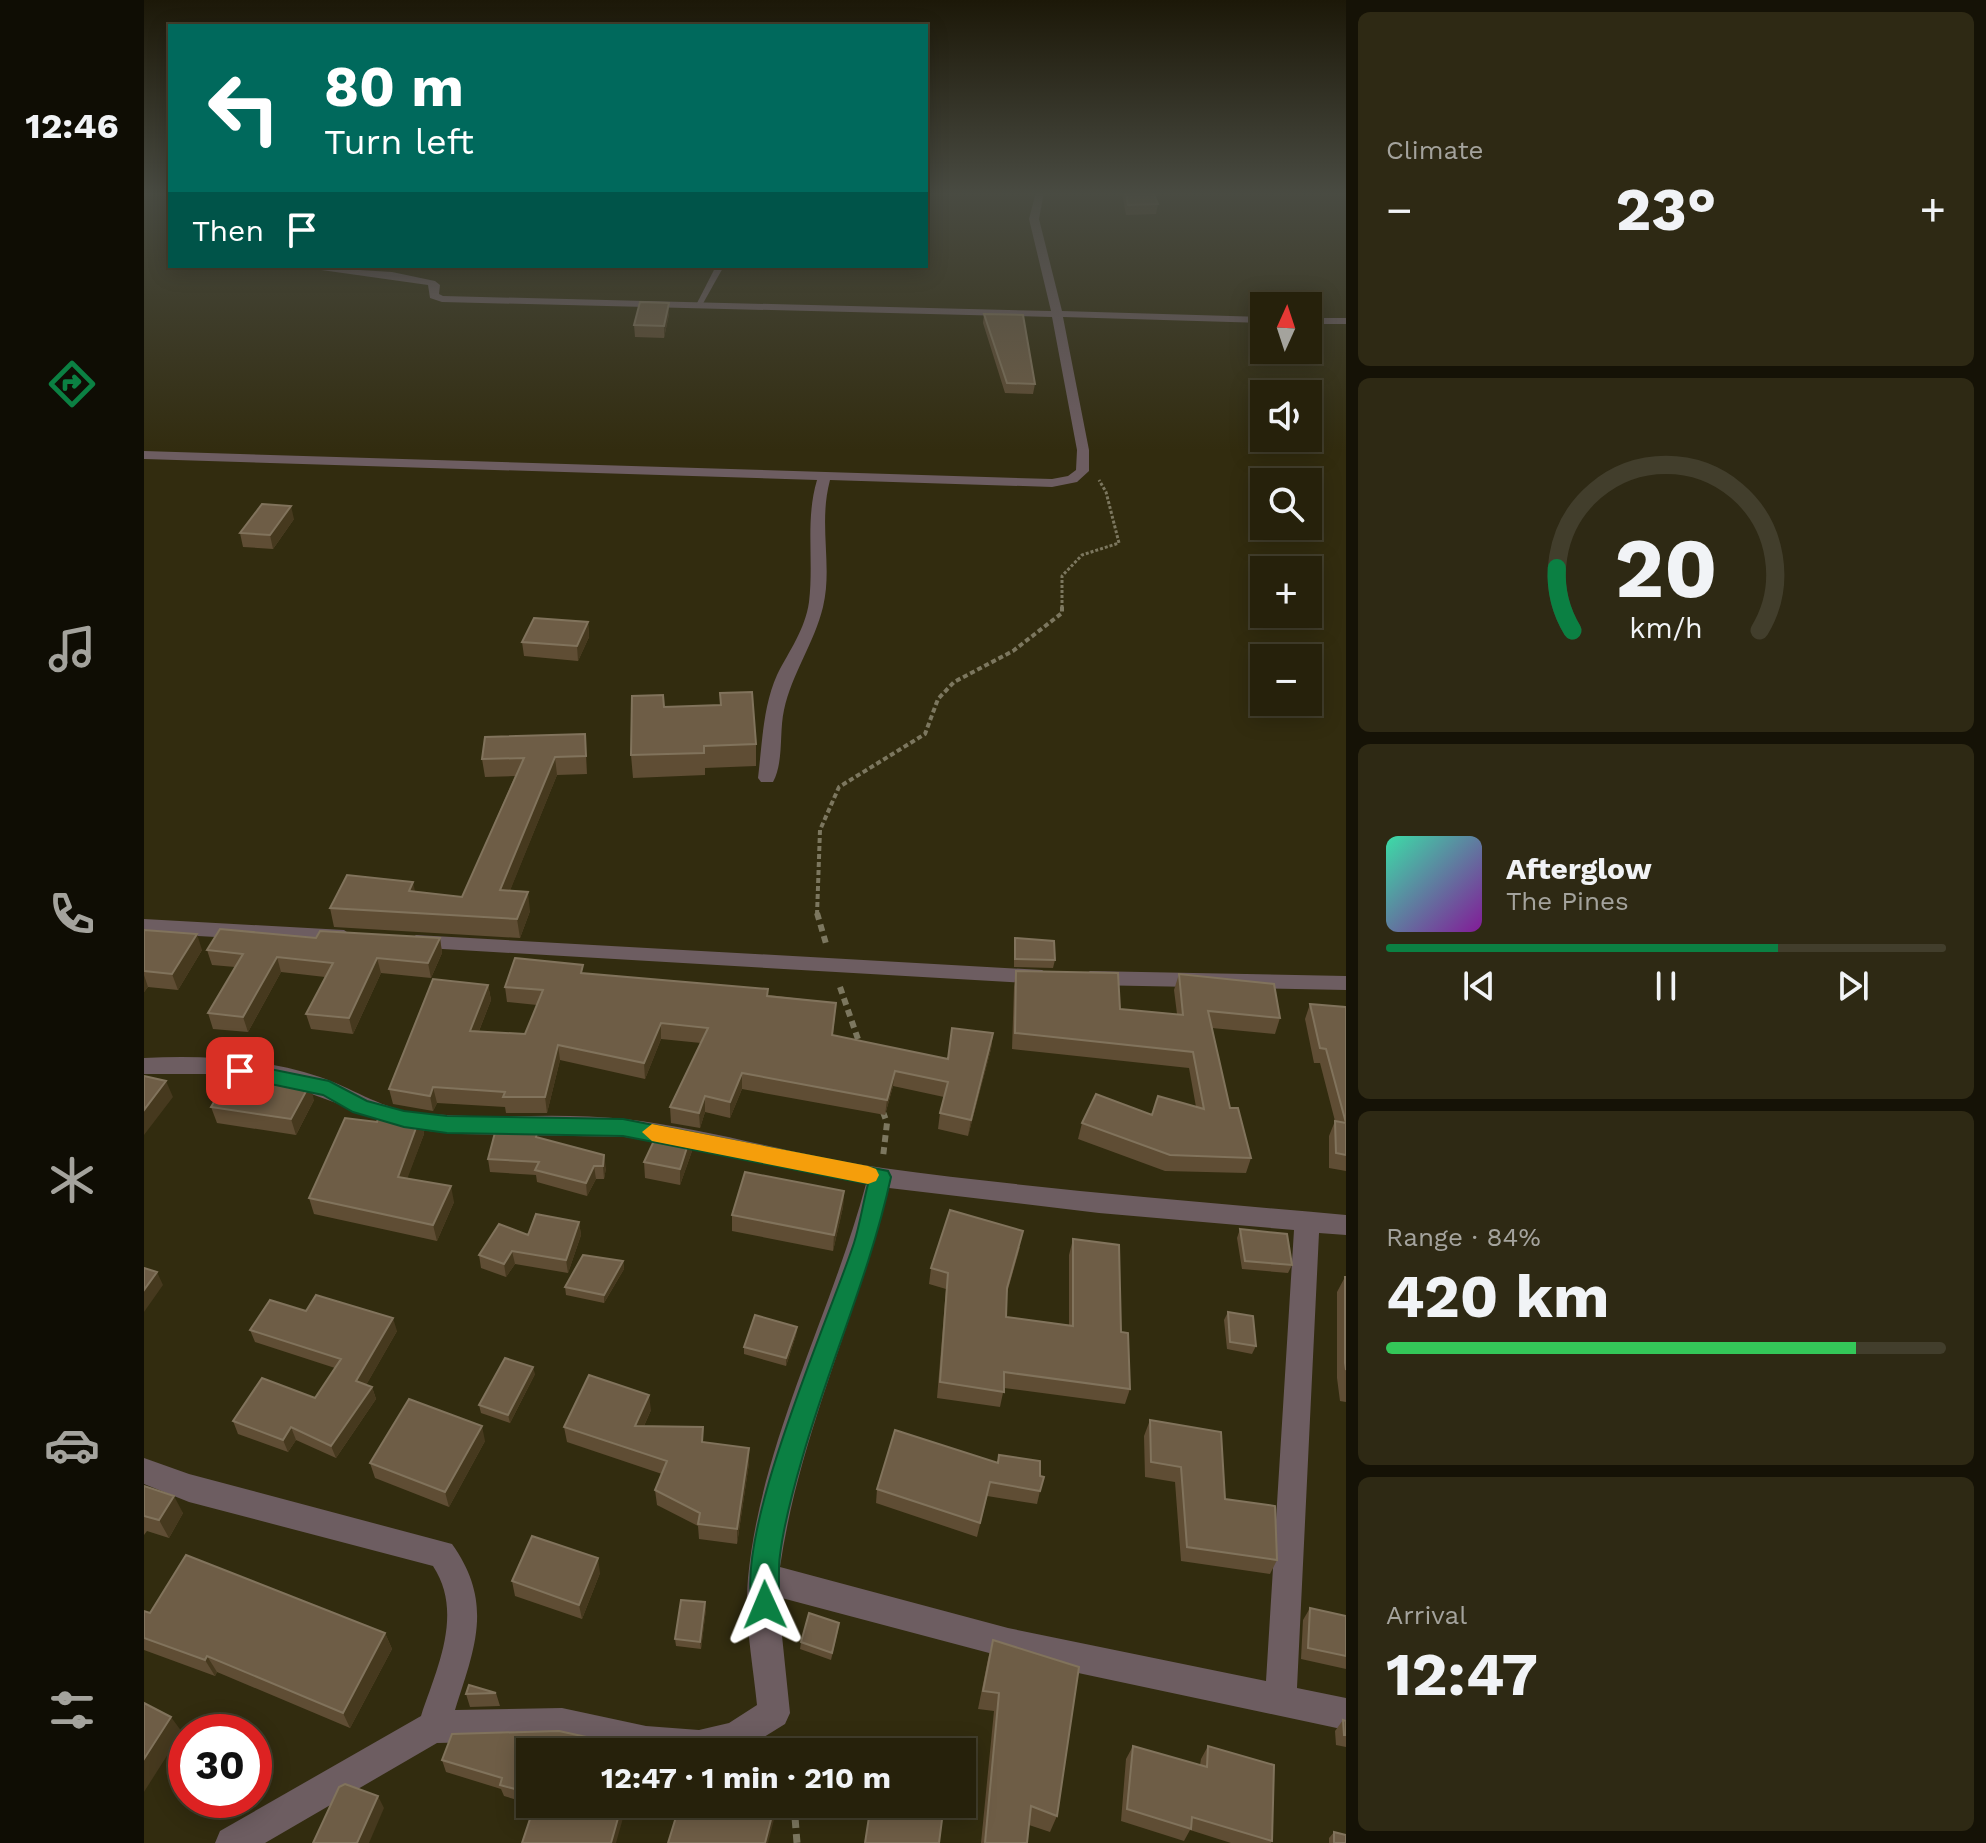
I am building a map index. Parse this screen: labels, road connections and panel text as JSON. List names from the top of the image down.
{
  "north": "top",
  "page": {
    "tabs": "12:46",
    "tile": [
      "Climate",
      ["Range · 84%", "420 km"],
      ["Arrival", "12:47"]
    ],
    "turn": ["80 m", "Turn left"],
    "heat": ["−", "23°", "+"],
    "then": "Then",
    "map_buttons": ["+", "−"],
    "song": ["Afterglow", "The Pines"],
    "limit": "30",
    "trip": "12:47 · 1 min · 210 m",
    "gauge": ["20", "km/h"]
  }
}
